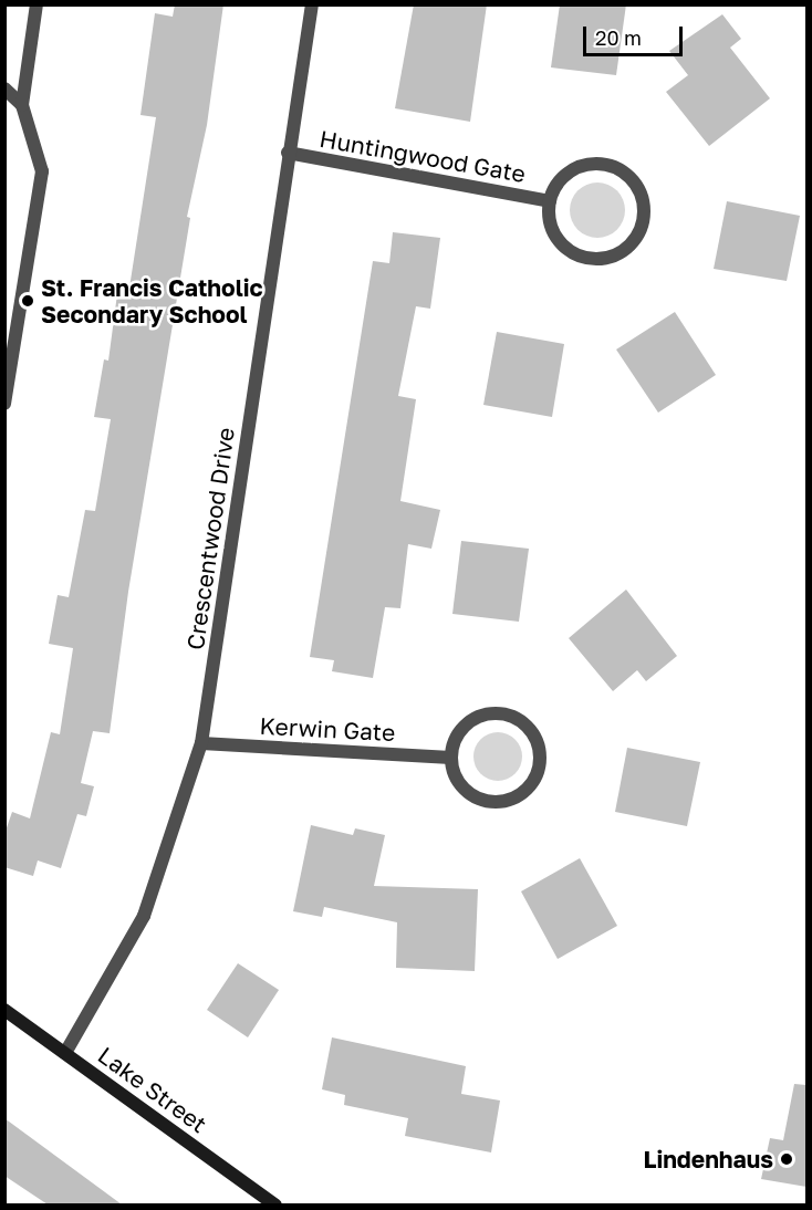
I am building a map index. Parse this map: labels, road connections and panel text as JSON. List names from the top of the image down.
{
  "streets": {
    "main road": ["Lake Street"],
    "street": ["Huntingwood Gate", "Crescentwood Drive", "Kerwin Gate"]
  },
  "crossings": [
    ["Huntingwood Gate", "Crescentwood Drive"],
    ["Crescentwood Drive", "Kerwin Gate"],
    ["Crescentwood Drive", "Lake Street"]
  ],
  "places": ["St. Francis Catholic Secondary School", "Lindenhaus"],
  "scale_bar": "20 m"
}
